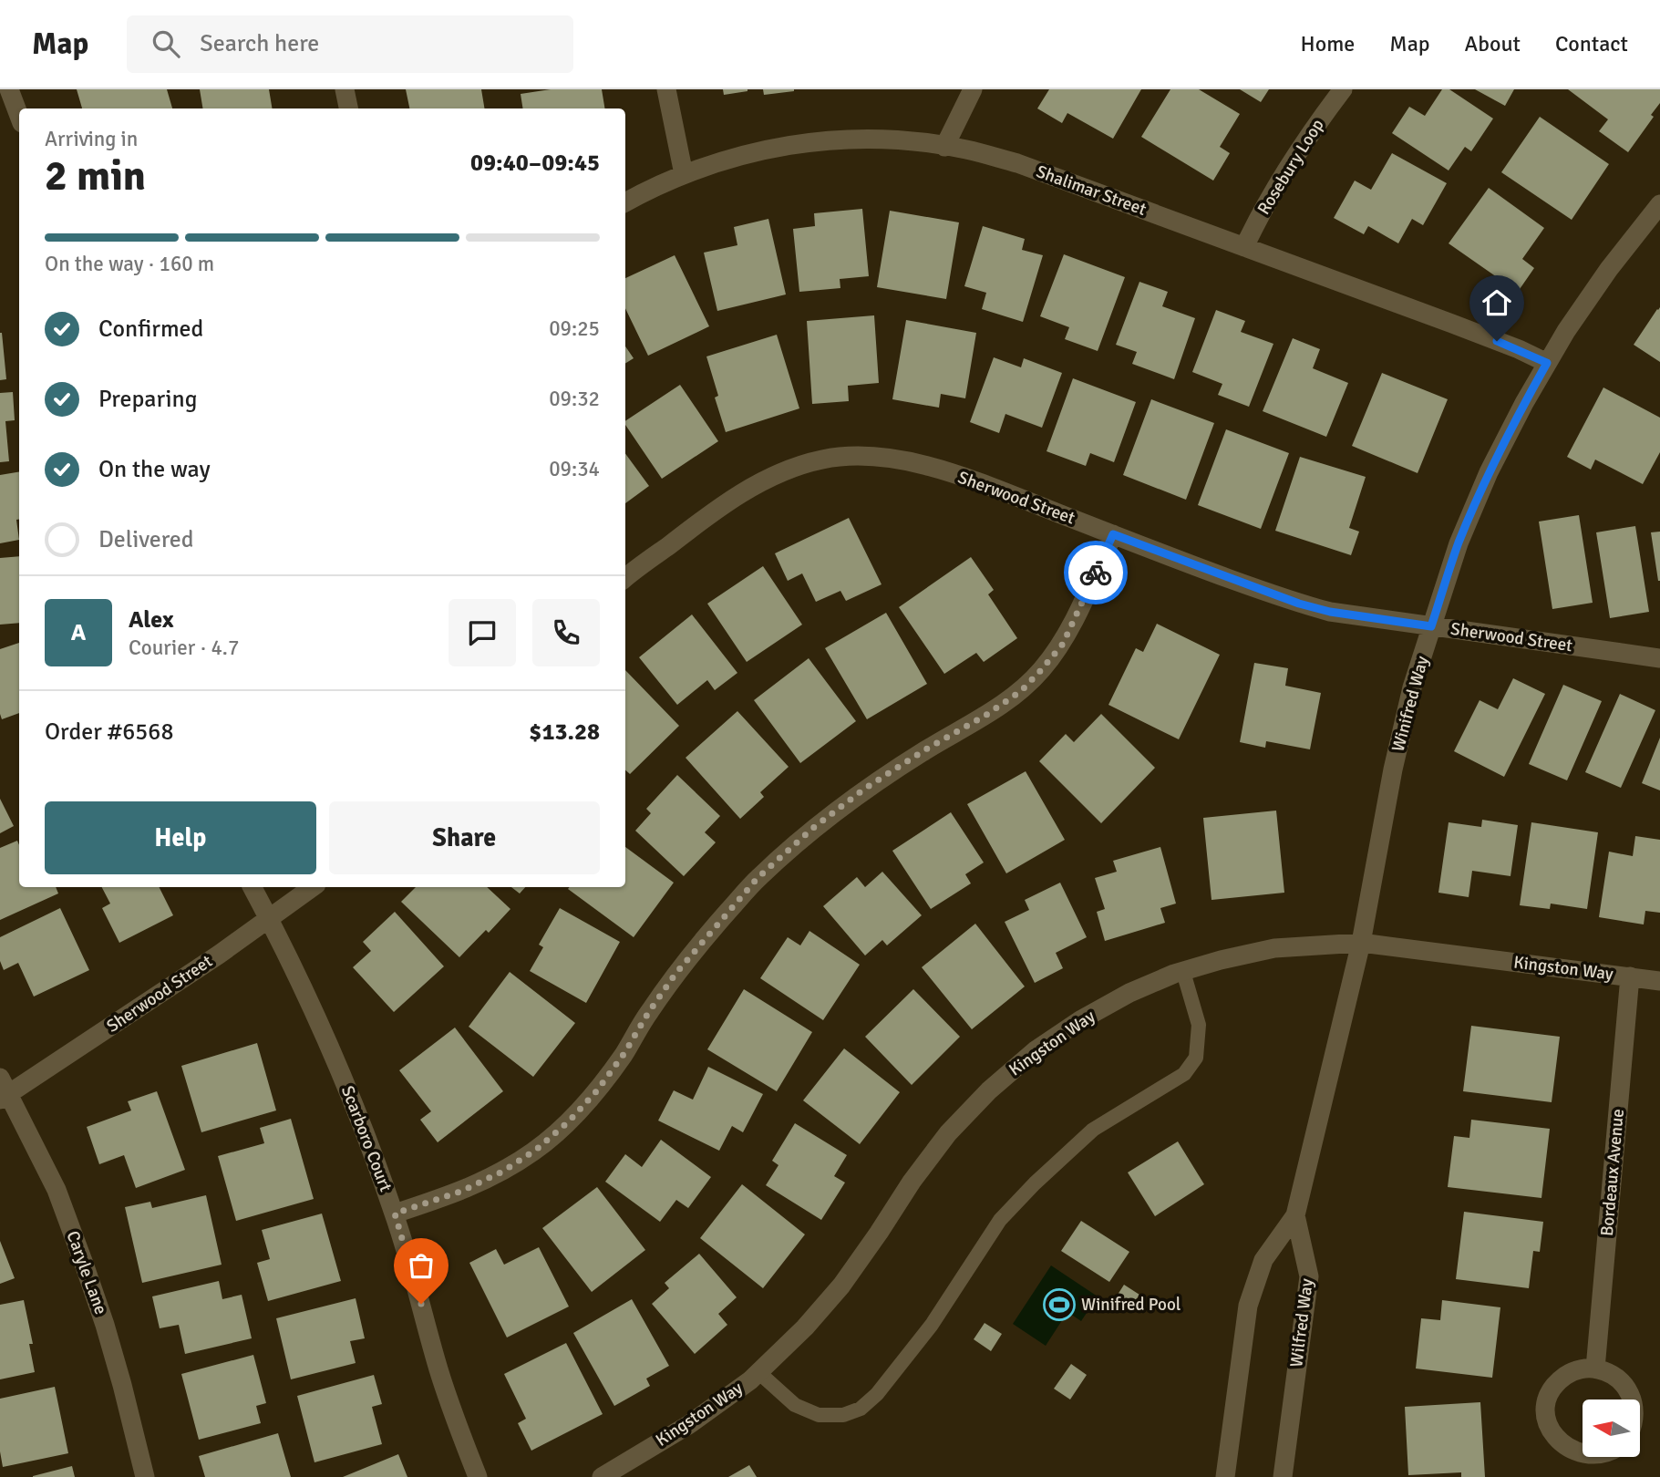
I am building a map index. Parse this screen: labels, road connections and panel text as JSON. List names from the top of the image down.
{
  "streets": {
    "street": [
      "Rosebury Loop",
      "Shalimar Street",
      "Sherwood Street",
      "Winifred Way",
      "Kingston Way",
      "Scarboro Court",
      "Bordeaux Avenue",
      "Caryle Lane",
      "Wilfred Way"
    ]
  },
  "crossings": [
    ["Rosebury Loop", "Shalimar Street"],
    ["Shalimar Street", "Winifred Way"],
    ["Sherwood Street", "Winifred Way"],
    ["Sherwood Street", "Scarboro Court"],
    ["Sherwood Street", "Caryle Lane"],
    ["Winifred Way", "Kingston Way"],
    ["Winifred Way", "Wilfred Way"],
    ["Kingston Way", "Bordeaux Avenue"]
  ],
  "places": {
    "sports": ["Winifred Pool"]
  },
  "north": "left",
  "page": {
    "header": "Map",
    "search": "Search here",
    "nav": [
      "Home",
      "Map",
      "About",
      "Contact"
    ],
    "heading": ["2 min", "Arriving in", "09:40–09:45"],
    "panel": [
      "Alex",
      "Courier · 4.7",
      "Order #6568",
      "$13.28"
    ],
    "bar": "On the way · 160 m",
    "list": [
      ["Confirmed", "09:25"],
      ["Preparing", "09:32"],
      ["On the way", "09:34"],
      "Delivered"
    ],
    "round": "A",
    "buttons": ["Help", "Share"]
  }
}
